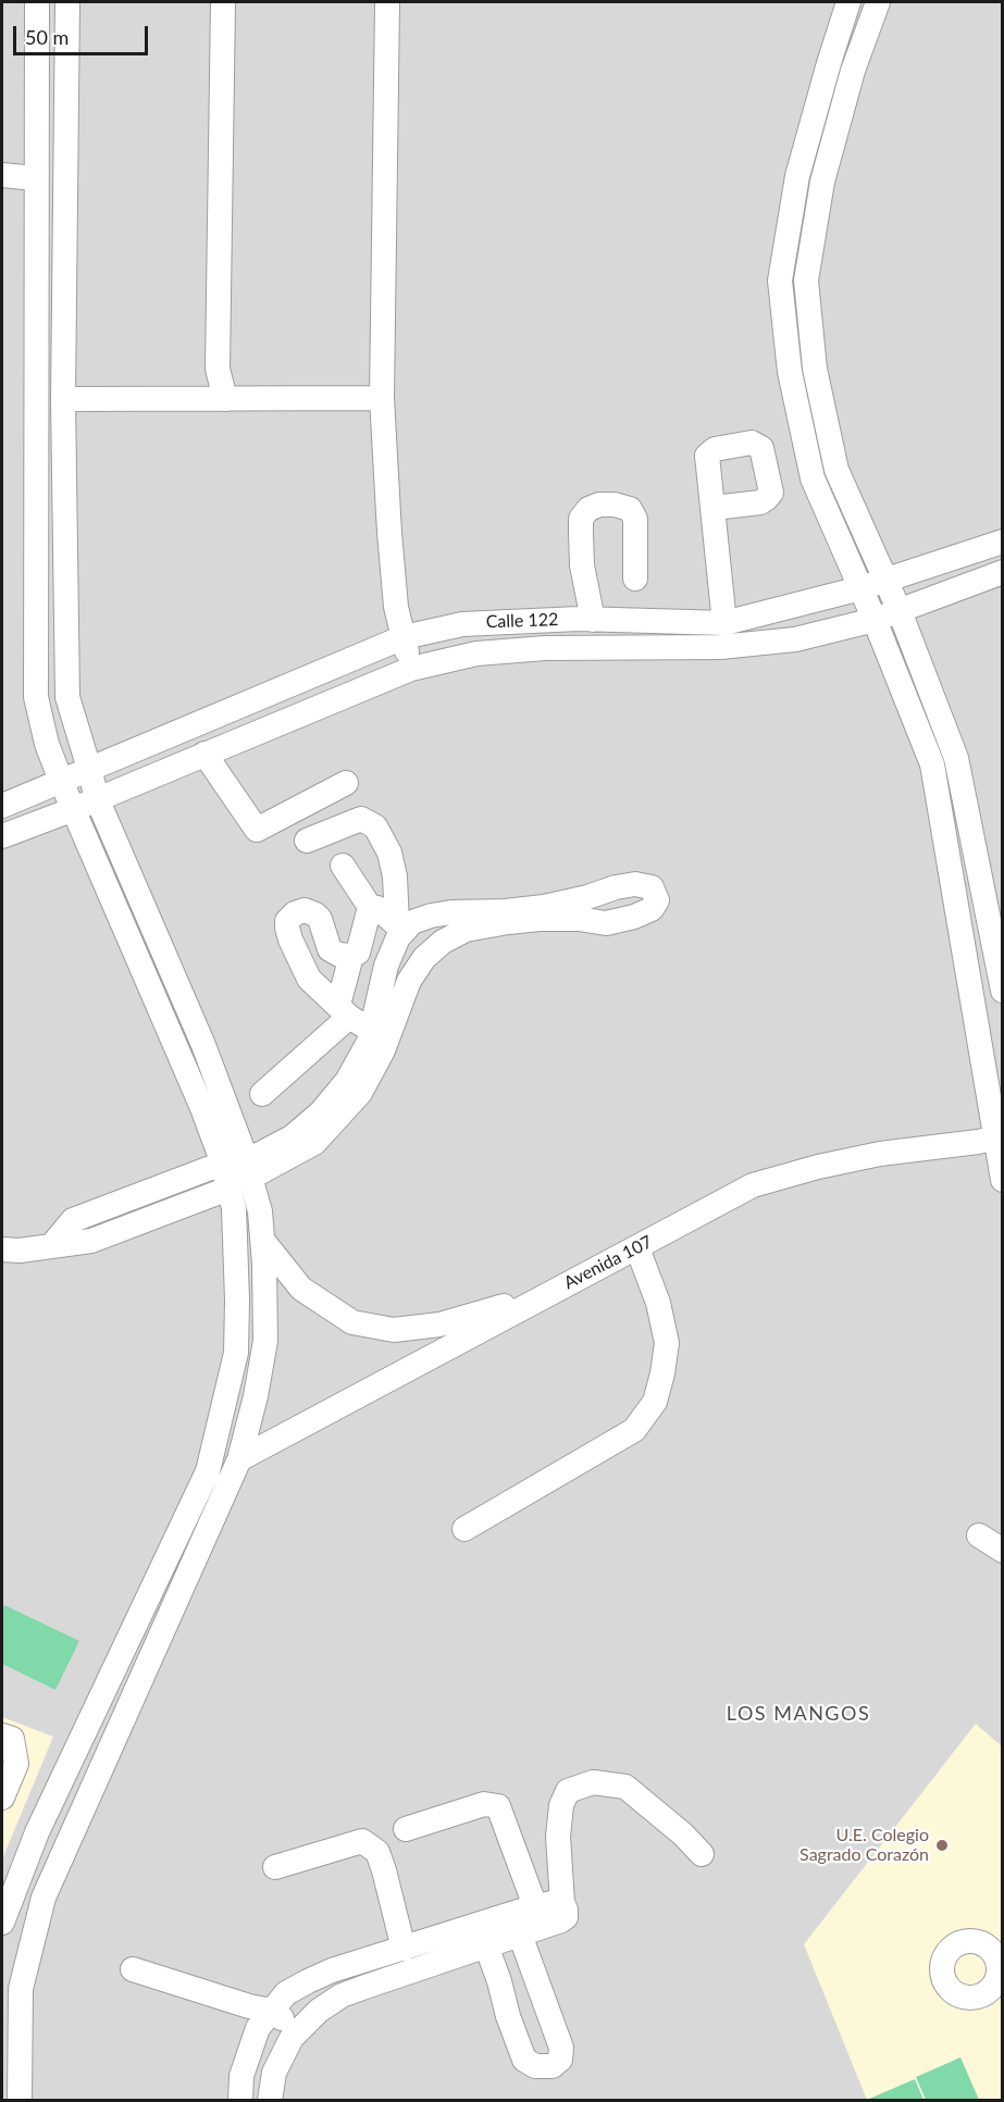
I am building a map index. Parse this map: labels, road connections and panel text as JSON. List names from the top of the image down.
{
  "streets": {
    "street": ["Calle 122", "Avenida 107"]
  },
  "districts": ["LOS MANGOS"],
  "places": ["U.E. Colegio Sagrado Corazón"],
  "scale_bar": "50 m"
}
